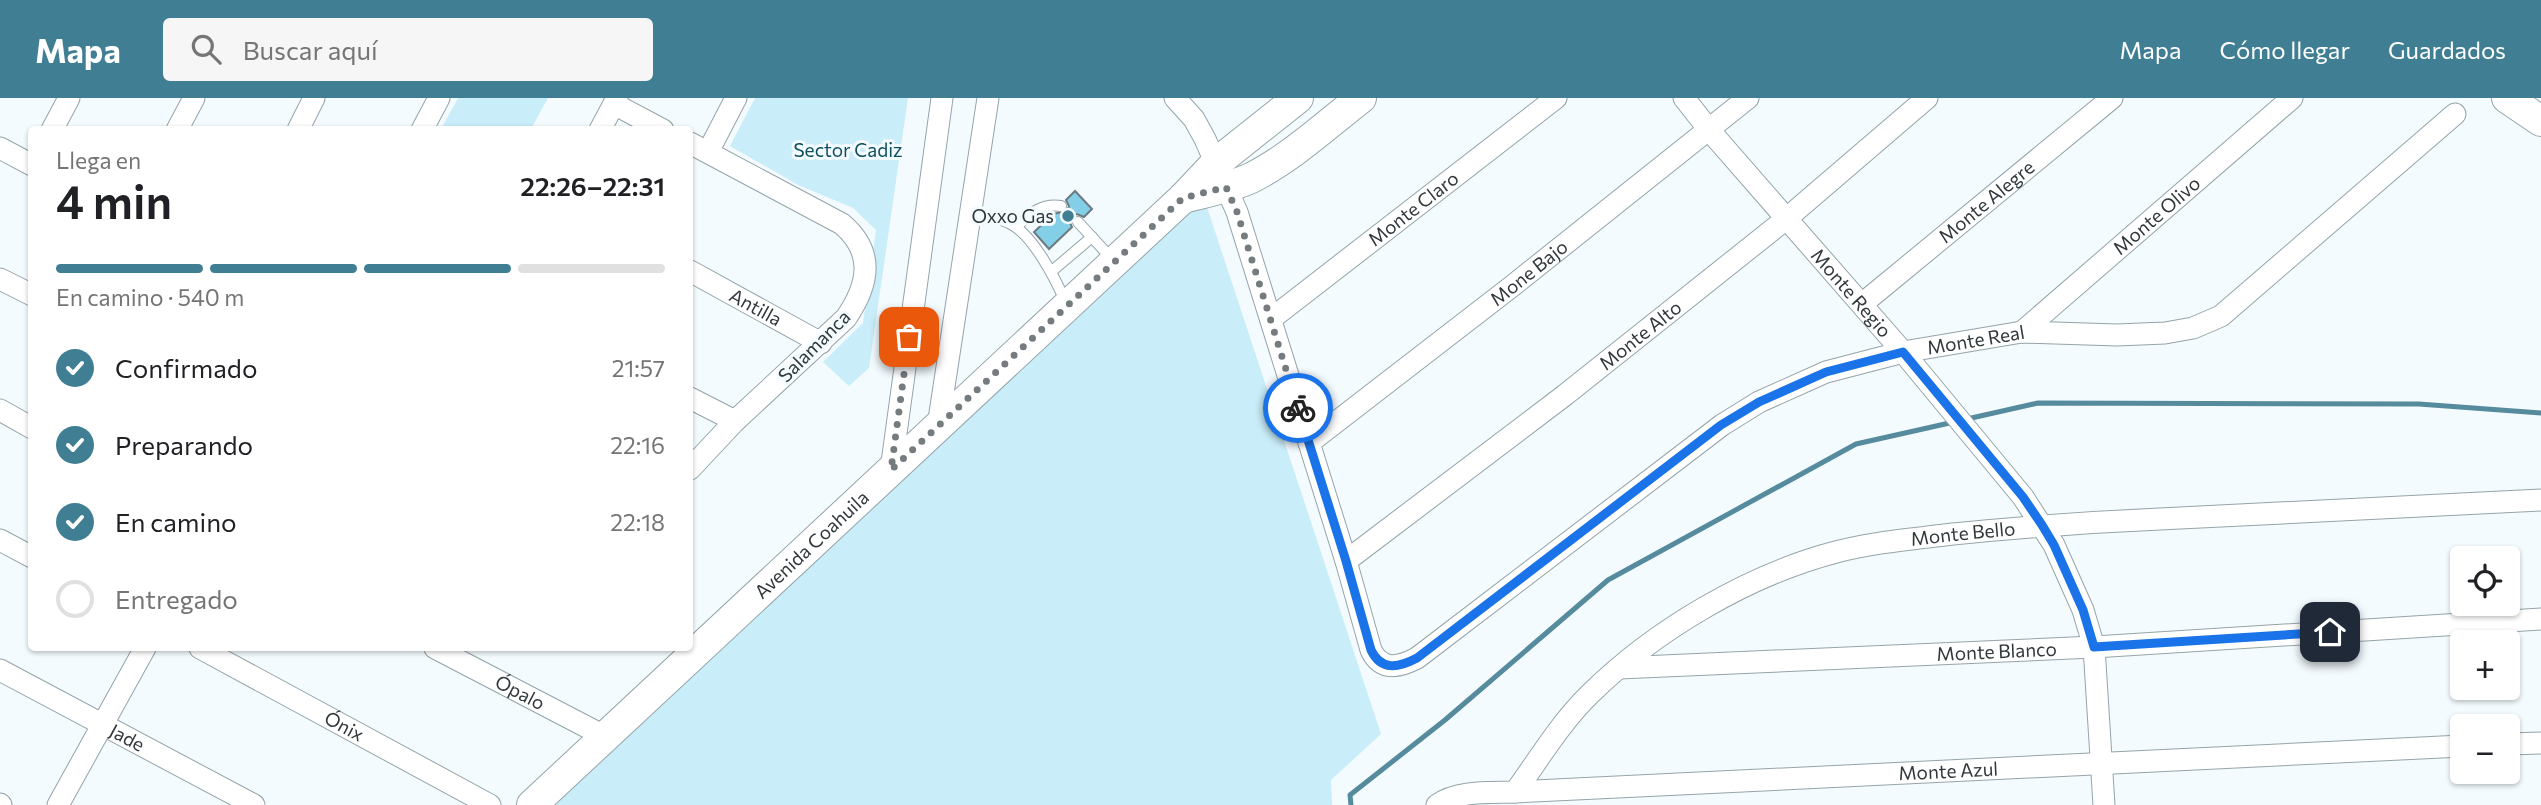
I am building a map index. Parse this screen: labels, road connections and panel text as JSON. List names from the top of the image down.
{
  "streets": {
    "street": [
      "Monte Alegre",
      "Monte Claro",
      "Monte Olivo",
      "Mone Bajo",
      "Monte Regio",
      "Antilla",
      "Monte Alto",
      "Monte Real",
      "Salamanca",
      "Monte Bello",
      "Avenida Coahuila",
      "Monte Blanco",
      "Ópalo",
      "Ónix",
      "Jade",
      "Monte Azul"
    ]
  },
  "crossings": [
    ["Monte Alegre", "Monte Regio"],
    ["Monte Olivo", "Monte Real"],
    ["Mone Bajo", "Monte Regio"],
    ["Monte Regio", "Monte Alto"],
    ["Monte Regio", "Monte Real"],
    ["Monte Regio", "Monte Bello"],
    ["Monte Regio", "Monte Blanco"],
    ["Monte Regio", "Monte Azul"],
    ["Antilla", "Salamanca"],
    ["Monte Alto", "Monte Real"],
    ["Monte Bello", "Monte Blanco"],
    ["Monte Bello", "Monte Azul"],
    ["Avenida Coahuila", "Ópalo"]
  ],
  "parks": ["Sector Cadiz"],
  "places": ["Oxxo Gas"],
  "page": {
    "header": "Mapa",
    "search": "Buscar aquí",
    "nav": ["Mapa", "Cómo llegar", "Guardados"],
    "heading": ["4 min", "Llega en", "22:26–22:31"],
    "bar": "En camino · 540 m",
    "list": [
      ["Confirmado", "21:57"],
      ["Preparando", "22:16"],
      ["En camino", "22:18"],
      "Entregado"
    ],
    "map_buttons": ["+", "−"]
  }
}
